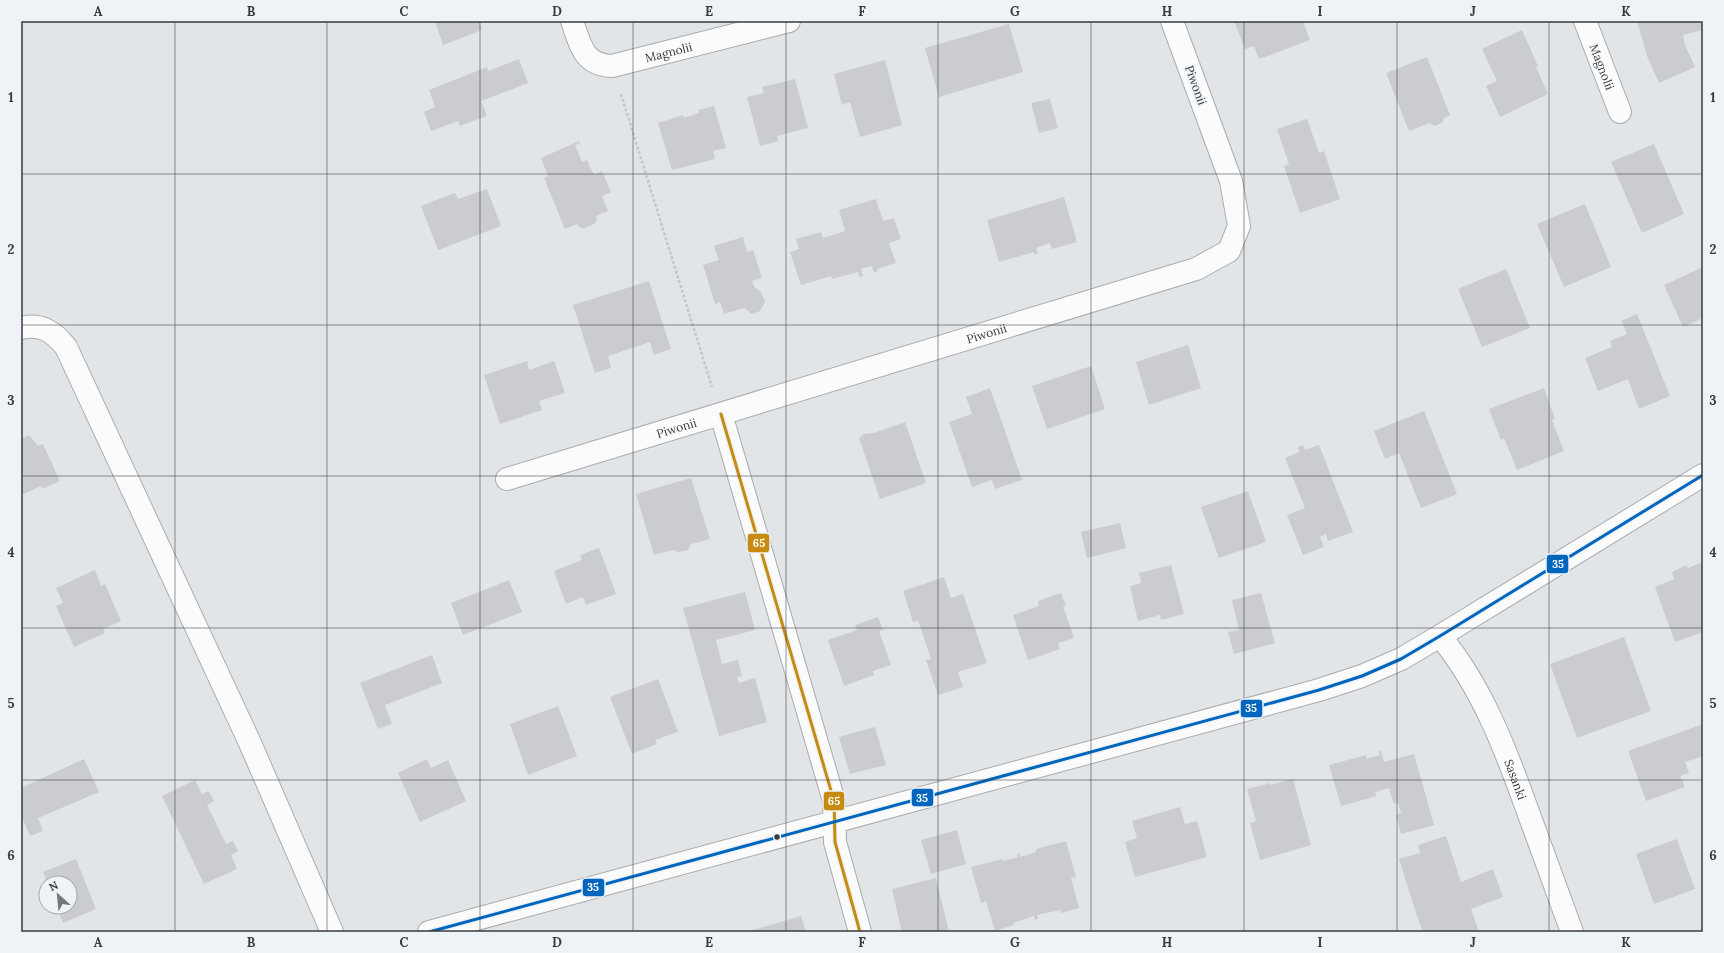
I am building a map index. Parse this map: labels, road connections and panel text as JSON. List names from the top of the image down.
{
  "streets": {
    "street": ["Magnolii", "Piwonii", "Sasanki"]
  },
  "lines": ["transit line 65", "transit line 35"],
  "north": "top left",
  "grid": {
    "columns": [
      "A",
      "B",
      "C",
      "D",
      "E",
      "F",
      "G",
      "H",
      "I",
      "J",
      "K"
    ],
    "rows": [
      "1",
      "2",
      "3",
      "4",
      "5",
      "6"
    ]
  }
}
